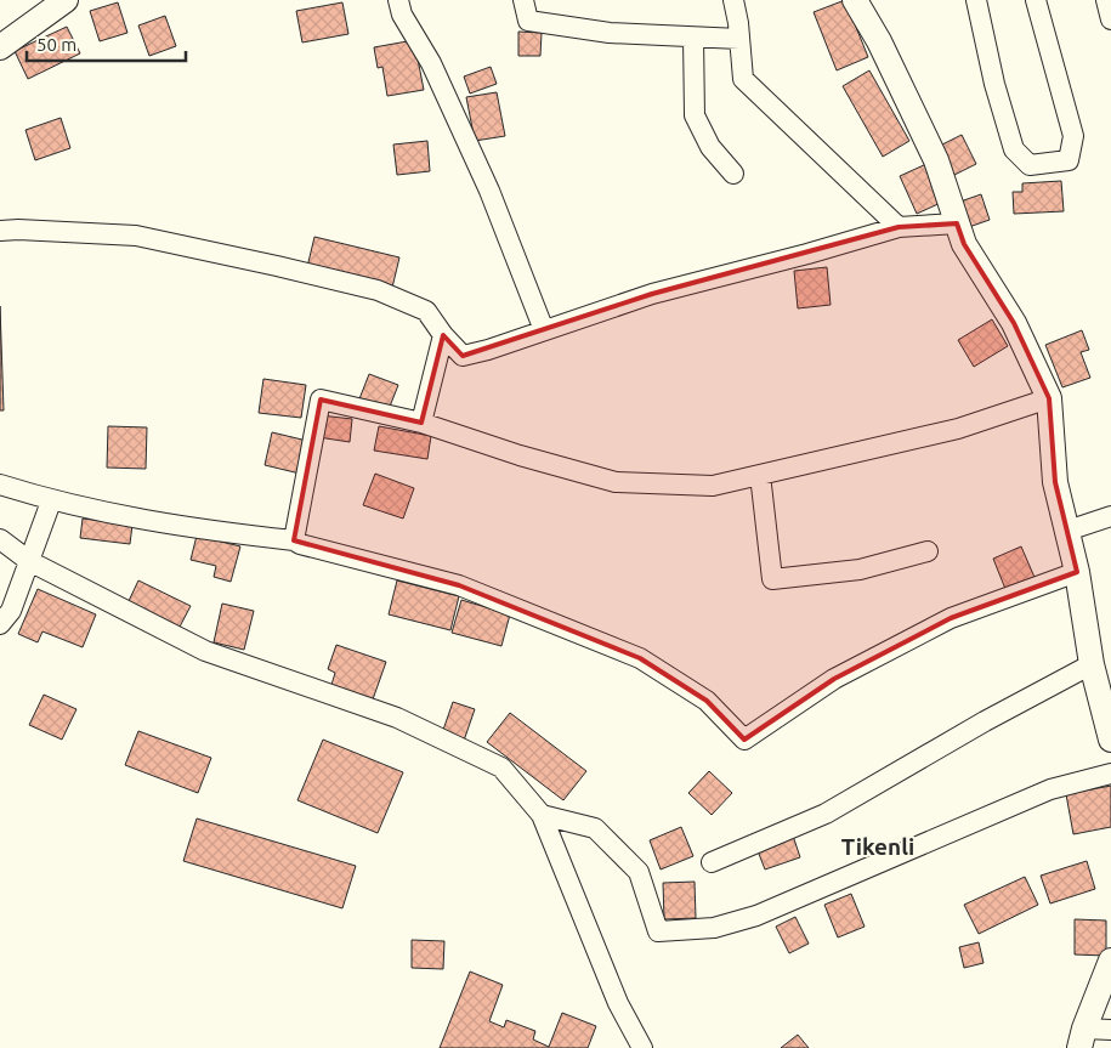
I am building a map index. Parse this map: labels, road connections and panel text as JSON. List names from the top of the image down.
{
  "districts": ["Tikenli"],
  "scale_bar": "50 m"
}
